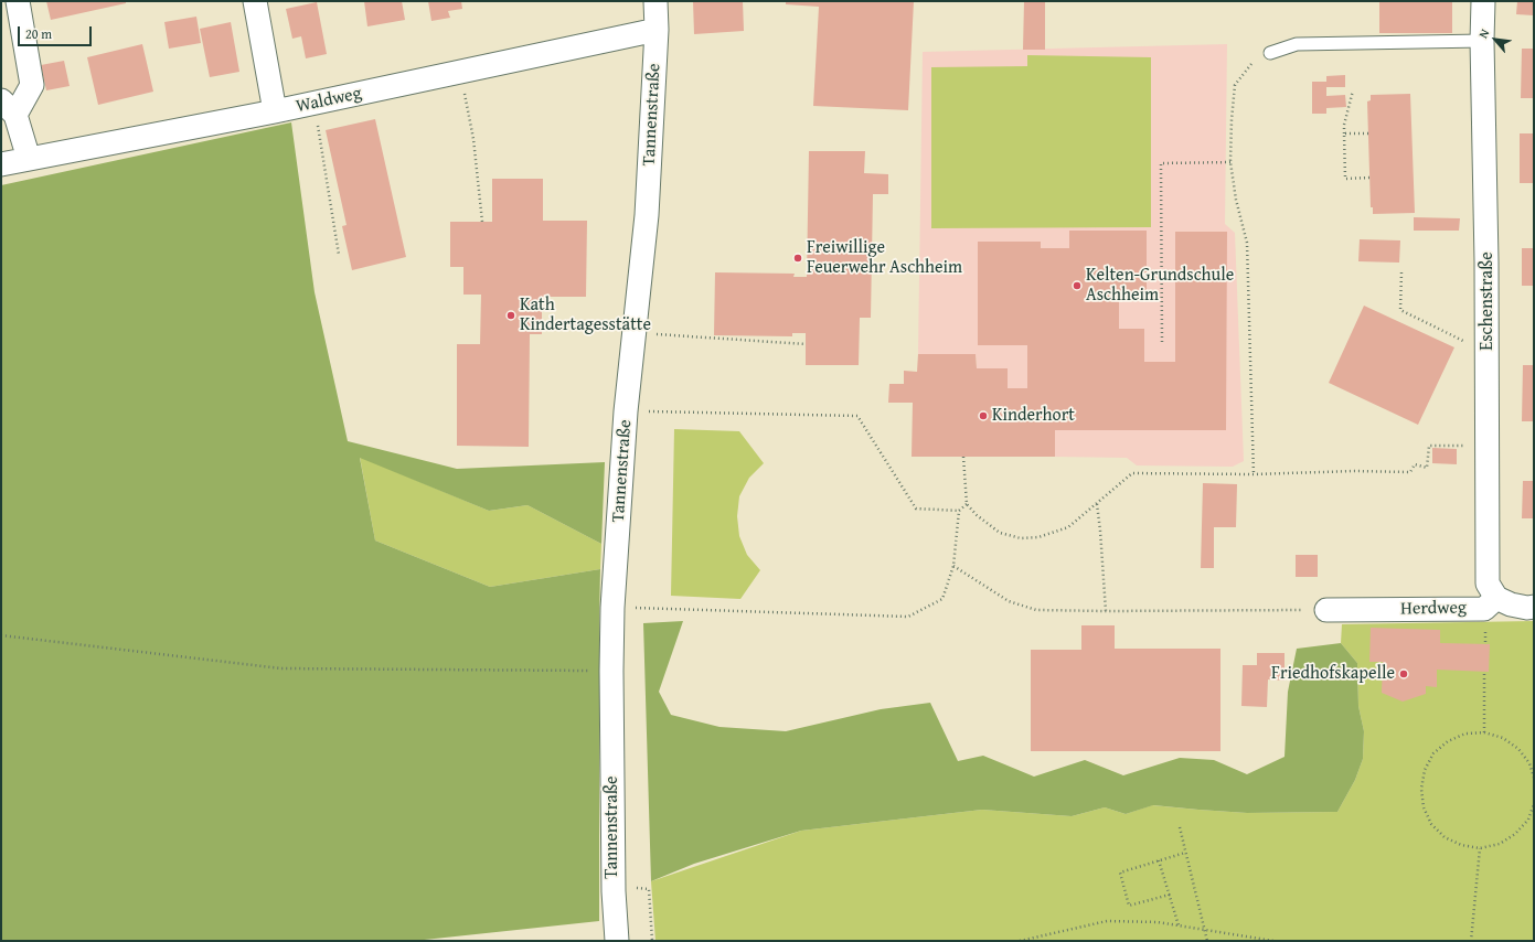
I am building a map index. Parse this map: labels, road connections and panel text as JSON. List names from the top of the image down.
{
  "streets": {
    "street": [
      "Waldweg",
      "Tannenstraße",
      "Eschenstraße",
      "Herdweg"
    ]
  },
  "crossings": [
    ["Waldweg", "Tannenstraße"],
    ["Eschenstraße", "Herdweg"]
  ],
  "places": [
    "Freiwillige Feuerwehr Aschheim",
    "Kelten-Grundschule Aschheim",
    "Kath Kindertagesstätte",
    "Kinderhort",
    "Friedhofskapelle"
  ],
  "scale_bar": "20 m",
  "north": "top left"
}
